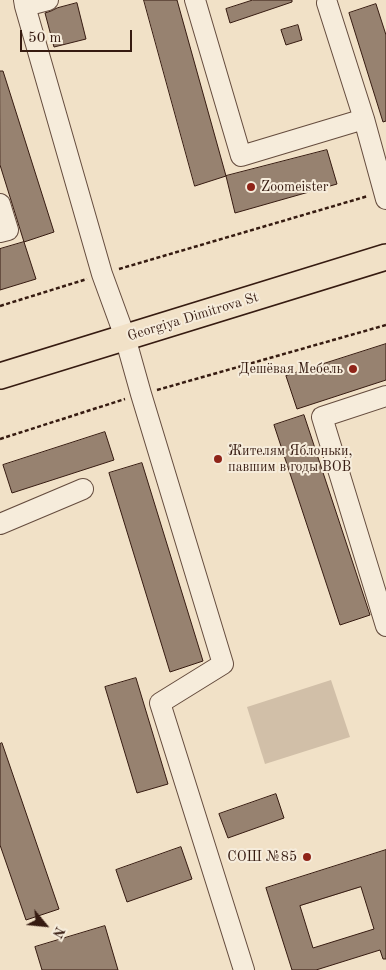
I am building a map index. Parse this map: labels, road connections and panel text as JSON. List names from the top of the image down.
{
  "streets": {
    "main road": ["Georgiya Dimitrova St"]
  },
  "places": [
    "Zoomeister",
    "Дешёвая Мебель",
    "Жителям Яблоньки, павшим в годы ВОВ",
    "СОШ №85"
  ],
  "scale_bar": "50 m",
  "north": "bottom right"
}
